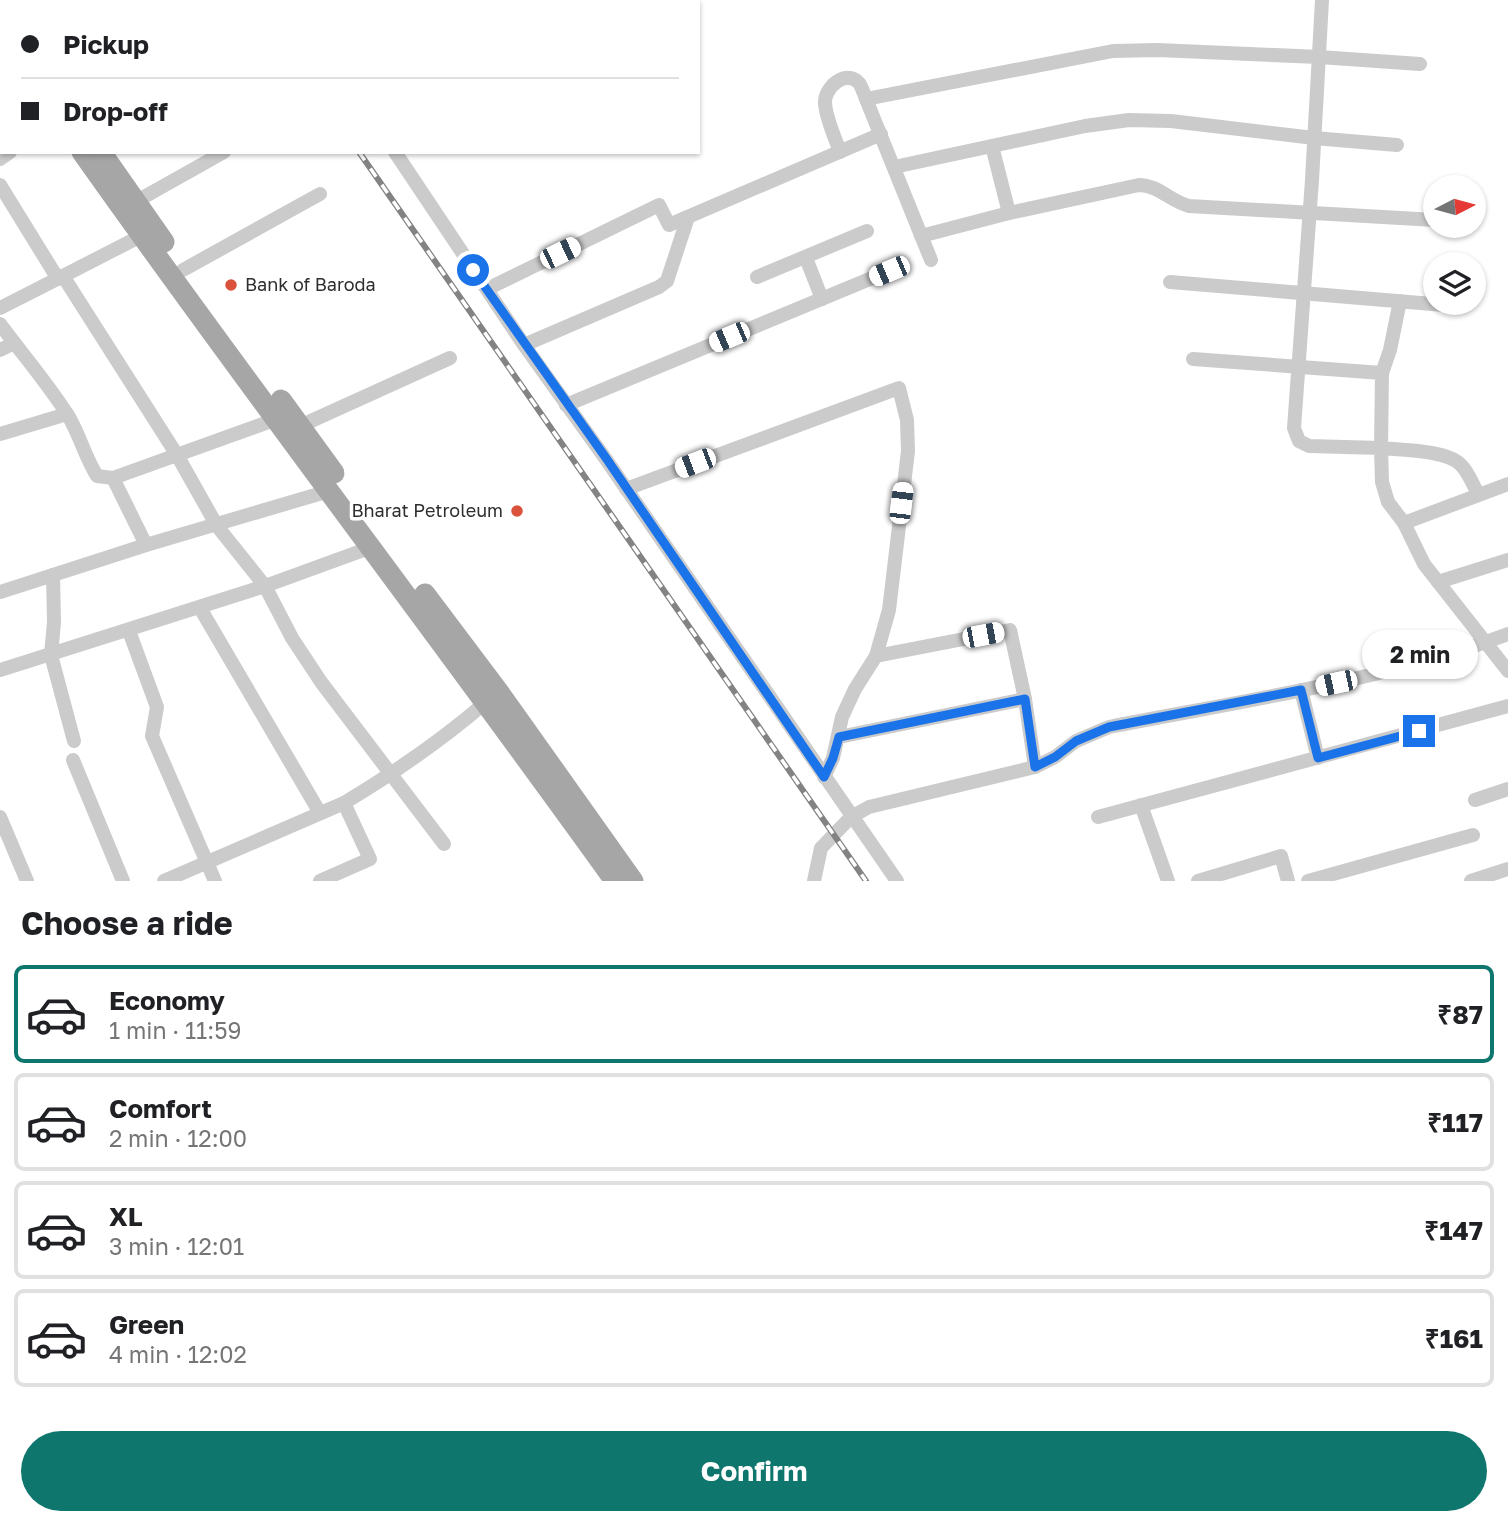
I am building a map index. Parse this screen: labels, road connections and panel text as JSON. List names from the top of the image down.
{
  "places": ["Bank of Baroda", "Bharat Petroleum"],
  "north": "right",
  "page": {
    "banner": ["Pickup", "Drop-off"],
    "bubble": "2 min",
    "heading": "Choose a ride",
    "list": [
      {
        "name": "Economy",
        "note": "1 min · 11:59",
        "value": "₹87"
      },
      {
        "name": "Comfort",
        "note": "2 min · 12:00",
        "value": "₹117"
      },
      {
        "name": "XL",
        "note": "3 min · 12:01",
        "value": "₹147"
      },
      {
        "name": "Green",
        "note": "4 min · 12:02",
        "value": "₹161"
      }
    ],
    "buttons": "Confirm"
  }
}
